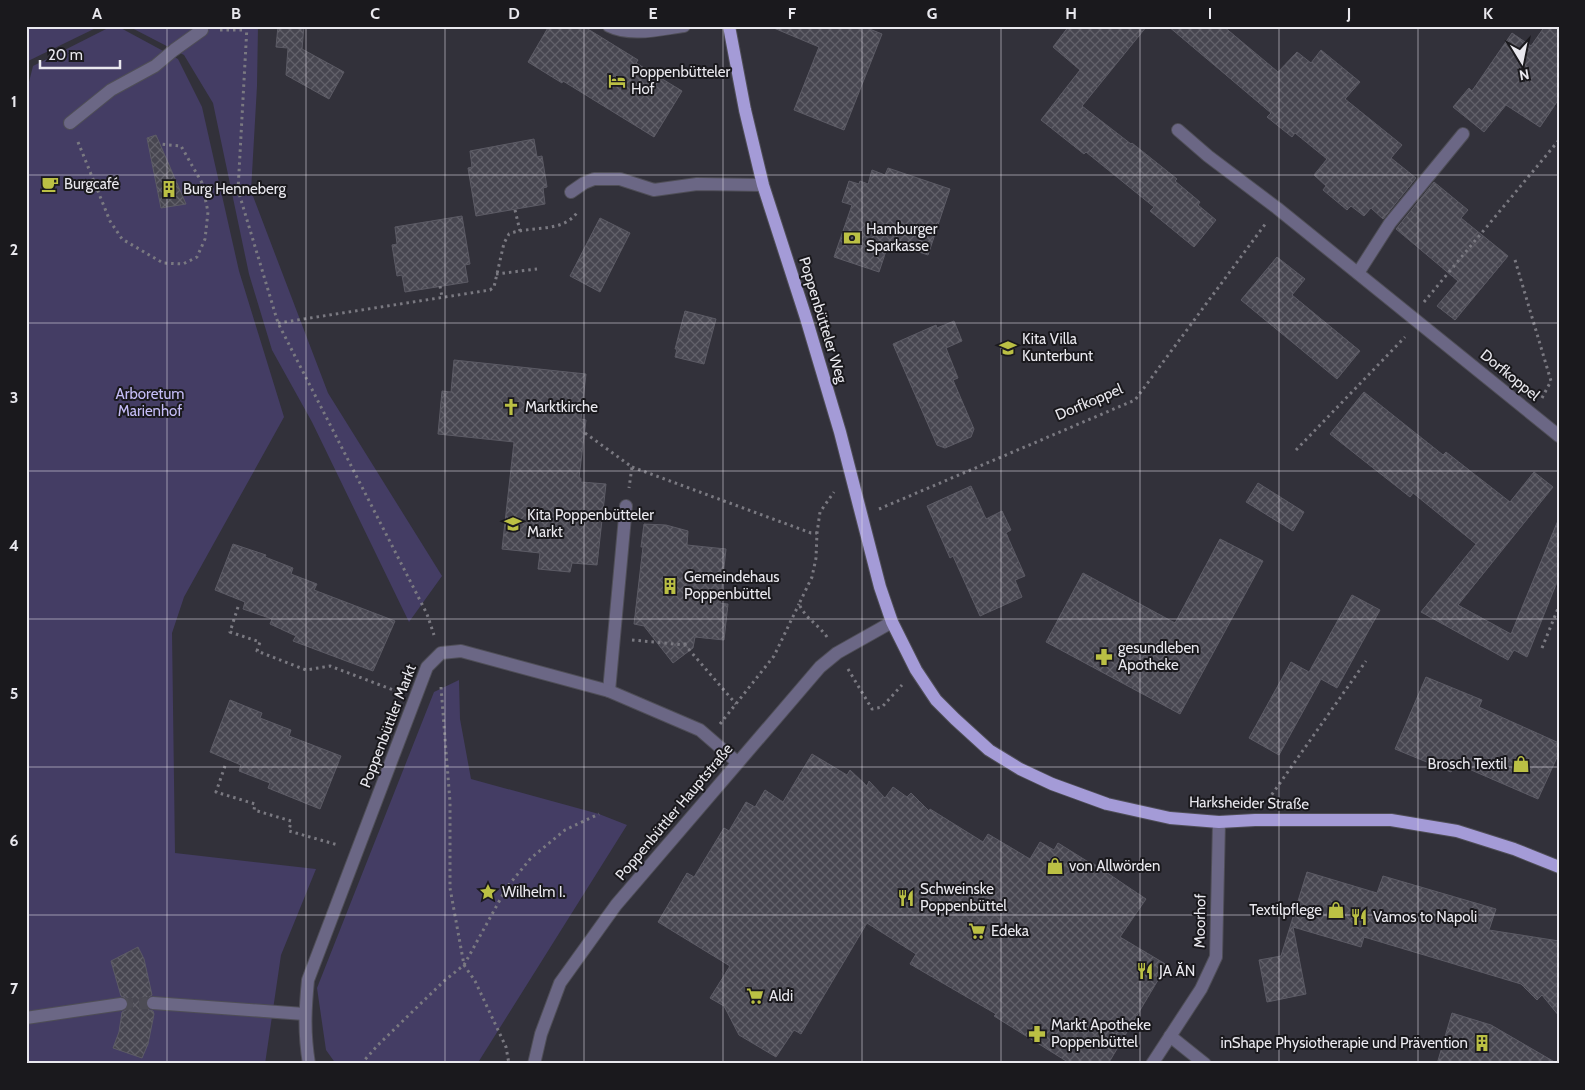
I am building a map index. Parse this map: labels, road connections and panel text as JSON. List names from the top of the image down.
{
  "streets": {
    "main road": ["Poppenbütteler Weg", "Harksheider Straße"],
    "street": [
      "Dorfkoppel",
      "Poppenbüttler Markt",
      "Poppenbüttler Hauptstraße",
      "Moorhof"
    ]
  },
  "crossings": [
    ["Poppenbütteler Weg", "Dorfkoppel"],
    ["Poppenbütteler Weg", "Harksheider Straße"],
    ["Poppenbütteler Weg", "Poppenbüttler Hauptstraße"],
    ["Harksheider Straße", "Poppenbüttler Hauptstraße"],
    ["Harksheider Straße", "Moorhof"]
  ],
  "parks": ["Arboretum Marienhof"],
  "places": {
    "hotel": ["Poppenbütteler Hof"],
    "cafe": ["Burgcafé"],
    "building": ["Burg Henneberg", "Gemeindehaus Poppenbüttel", "inShape Physiotherapie und Prävention"],
    "bank": ["Hamburger Sparkasse"],
    "school or university": ["Kita Villa Kunterbunt", "Kita Poppenbütteler Markt"],
    "church": ["Marktkirche"],
    "pharmacy": ["gesundleben Apotheke", "Markt Apotheke Poppenbüttel"],
    "shop": ["Brosch Textil", "von Allwörden", "Textilpflege"],
    "place": ["Wilhelm I."],
    "restaurant": ["Schweinske Poppenbüttel", "Vamos to Napoli", "JA ĂN"],
    "supermarket": ["Edeka", "Aldi"]
  },
  "scale_bar": "20 m",
  "north": "bottom",
  "grid": {
    "columns": [
      "A",
      "B",
      "C",
      "D",
      "E",
      "F",
      "G",
      "H",
      "I",
      "J",
      "K"
    ],
    "rows": [
      "1",
      "2",
      "3",
      "4",
      "5",
      "6",
      "7"
    ]
  }
}
